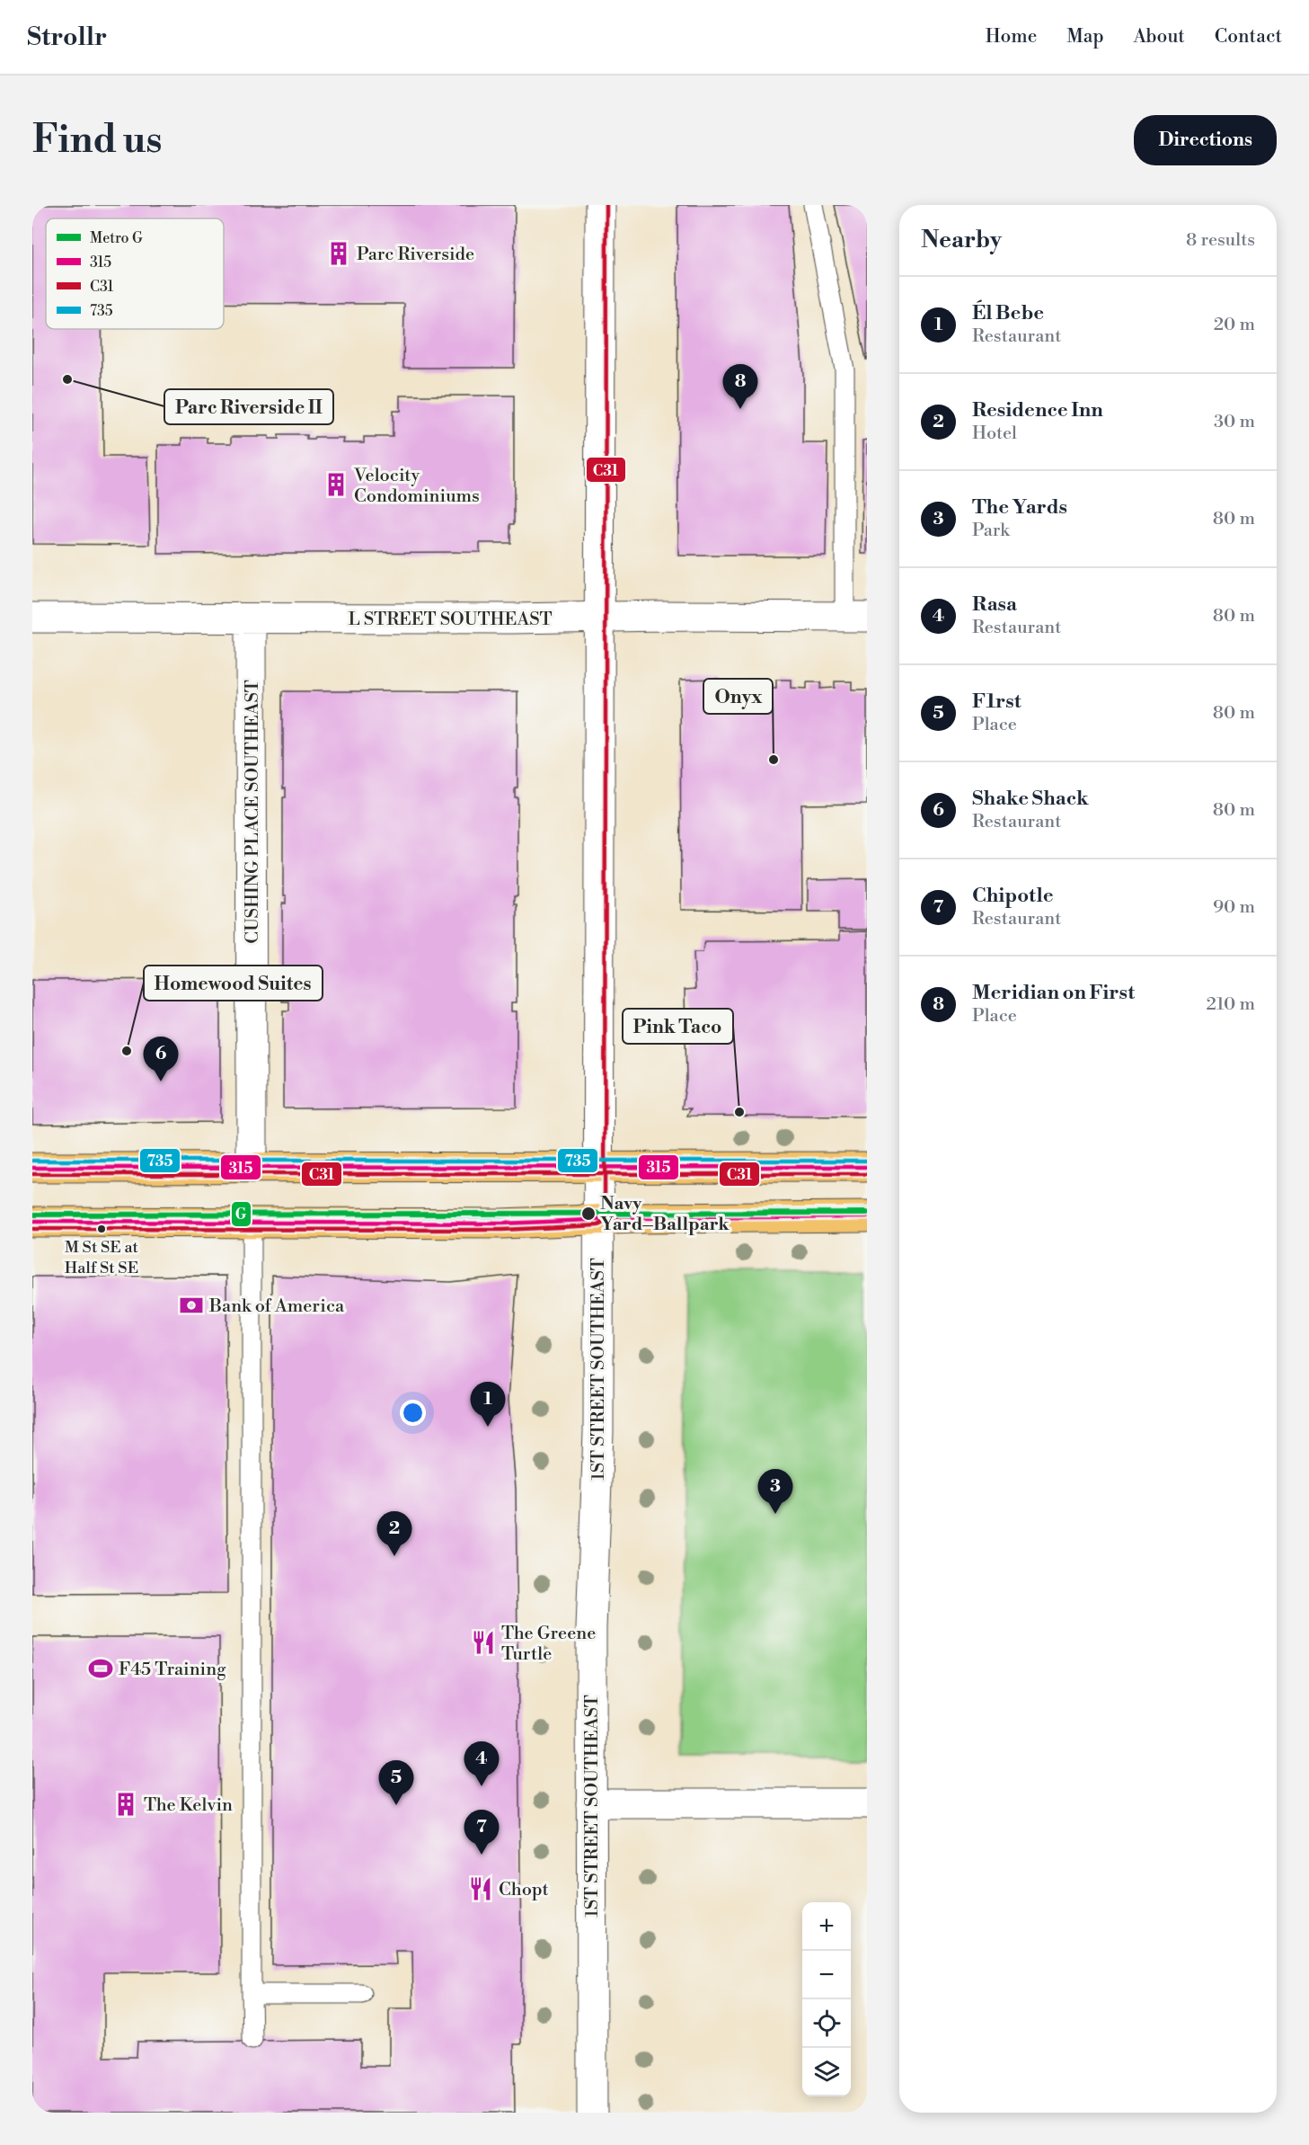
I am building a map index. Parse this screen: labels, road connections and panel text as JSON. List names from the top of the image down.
{
  "streets": {
    "street": ["L STREET SOUTHEAST", "CUSHING PLACE SOUTHEAST", "1ST STREET SOUTHEAST"]
  },
  "crossings": [
    ["L STREET SOUTHEAST", "CUSHING PLACE SOUTHEAST"],
    ["L STREET SOUTHEAST", "1ST STREET SOUTHEAST"]
  ],
  "places": {
    "building": ["Parc Riverside", "Velocity Condominiums", "The Kelvin"],
    "other": [
      "Parc Riverside II",
      "Onyx",
      "Homewood Suites",
      "Pink Taco",
      "Navy Yard–Ballpark",
      "M St SE at Half St SE"
    ],
    "bank": ["Bank of America"],
    "restaurant": ["The Greene Turtle", "Chopt"],
    "sports": ["F45 Training"]
  },
  "lines": [
    "transit line C31",
    "transit line 735",
    "transit line 315",
    "metro line G"
  ],
  "legend": [
    "Metro G",
    "315",
    "C31",
    "735"
  ],
  "page": {
    "header": "Strollr",
    "nav": [
      "Home",
      "Map",
      "About",
      "Contact"
    ],
    "buttons": "Directions",
    "title": "Find us",
    "heading": ["Nearby", "8 results"],
    "list": [
      {
        "mark": "1",
        "name": "Él Bebe",
        "note": "Restaurant",
        "value": "20 m"
      },
      {
        "mark": "2",
        "name": "Residence Inn",
        "note": "Hotel",
        "value": "30 m"
      },
      {
        "mark": "3",
        "name": "The Yards",
        "note": "Park",
        "value": "80 m"
      },
      {
        "mark": "4",
        "name": "Rasa",
        "note": "Restaurant",
        "value": "80 m"
      },
      {
        "mark": "5",
        "name": "F1rst",
        "note": "Place",
        "value": "80 m"
      },
      {
        "mark": "6",
        "name": "Shake Shack",
        "note": "Restaurant",
        "value": "80 m"
      },
      {
        "mark": "7",
        "name": "Chipotle",
        "note": "Restaurant",
        "value": "90 m"
      },
      {
        "mark": "8",
        "name": "Meridian on First",
        "note": "Place",
        "value": "210 m"
      }
    ],
    "pins": [
      "8",
      "6",
      "1",
      "3",
      "2",
      "4",
      "5",
      "7"
    ],
    "map_buttons": ["+", "−"]
  }
}
